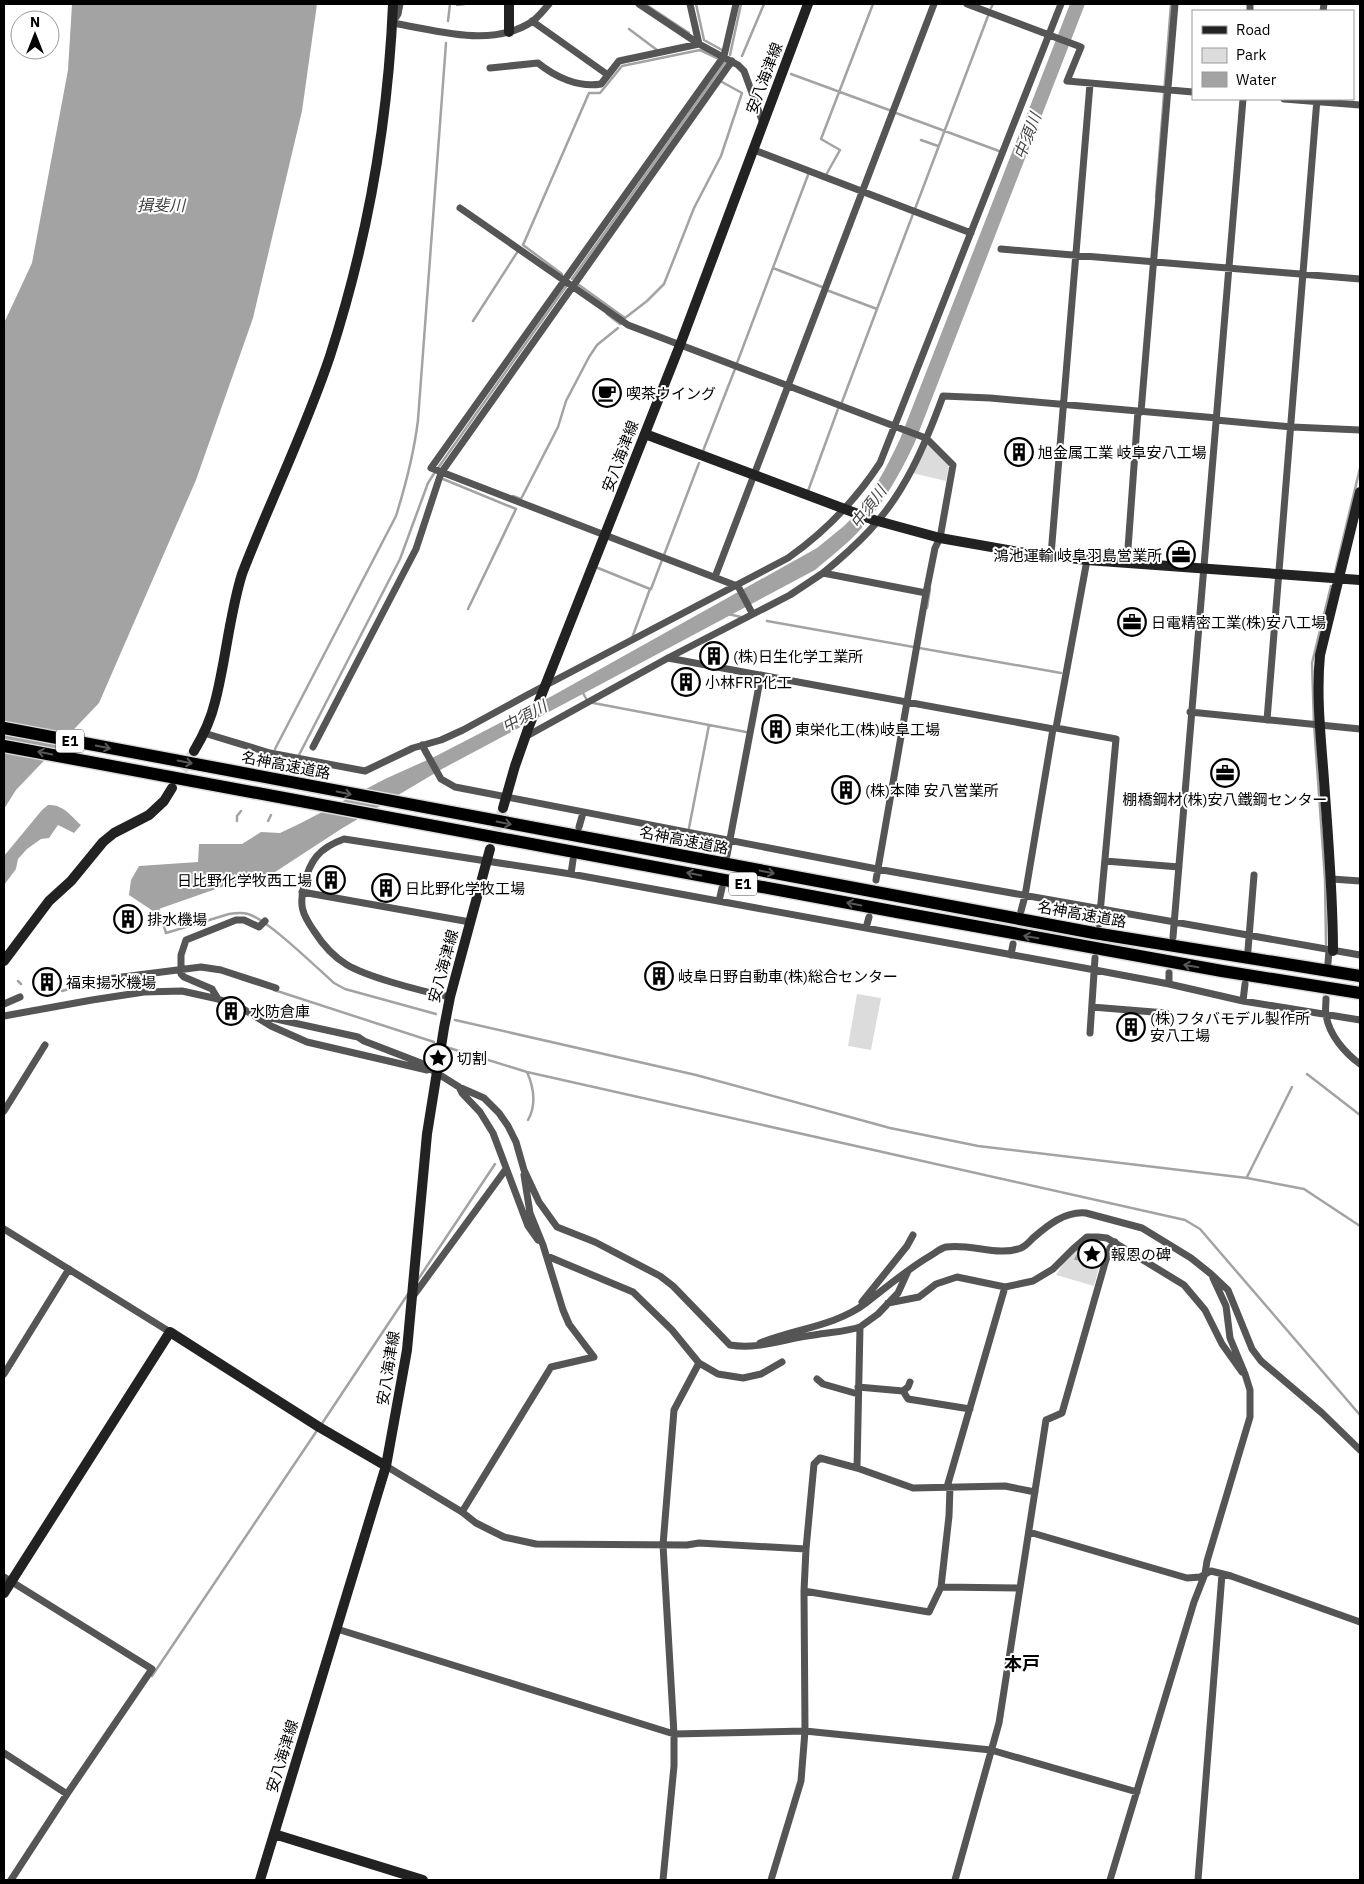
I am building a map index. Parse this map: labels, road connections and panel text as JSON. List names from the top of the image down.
{
  "streets": {
    "highway": ["E1", "名神高速道路"],
    "street": ["安八海津線"]
  },
  "districts": ["本戸"],
  "water": ["中須川", "揖斐川"],
  "places": {
    "cafe": ["喫茶ウイング"],
    "building": [
      "旭金属工業 岐阜安八工場",
      "(株)日生化学工業所",
      "小林FRP化工",
      "東栄化工(株)岐阜工場",
      "(株)本陣 安八営業所",
      "日比野化学牧西工場",
      "日比野化学牧工場",
      "排水機場",
      "岐阜日野自動車(株)総合センター",
      "福束揚水機場",
      "水防倉庫",
      "(株)フタバモデル製作所 安八工場"
    ],
    "office": ["鴻池運輸 岐阜羽島営業所", "日電精密工業(株)安八工場", "棚橋鋼材(株)安八鐵鋼センター"],
    "place": ["切割", "報恩の碑"]
  },
  "legend": ["Road", "Park", "Water"],
  "north": "top"
}
